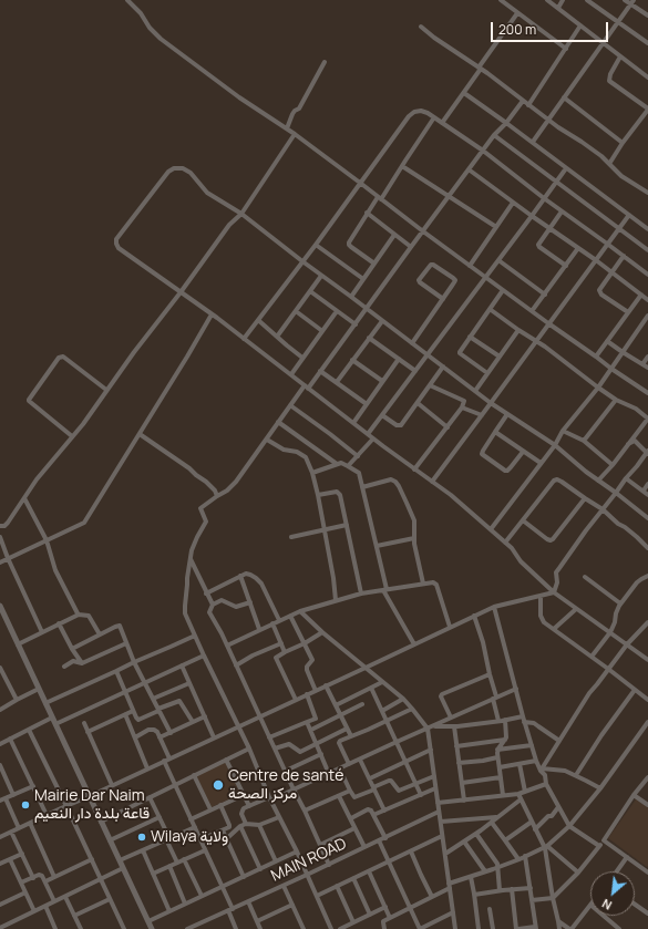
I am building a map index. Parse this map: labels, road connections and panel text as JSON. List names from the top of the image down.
{
  "streets": {
    "street": ["MAIN ROAD"]
  },
  "places": ["Centre de santé مركز الصحة", "Mairie Dar Naim قاعة بلدة دار النعيم", "Wilaya ولاية"],
  "scale_bar": "200 m",
  "north": "bottom left"
}
